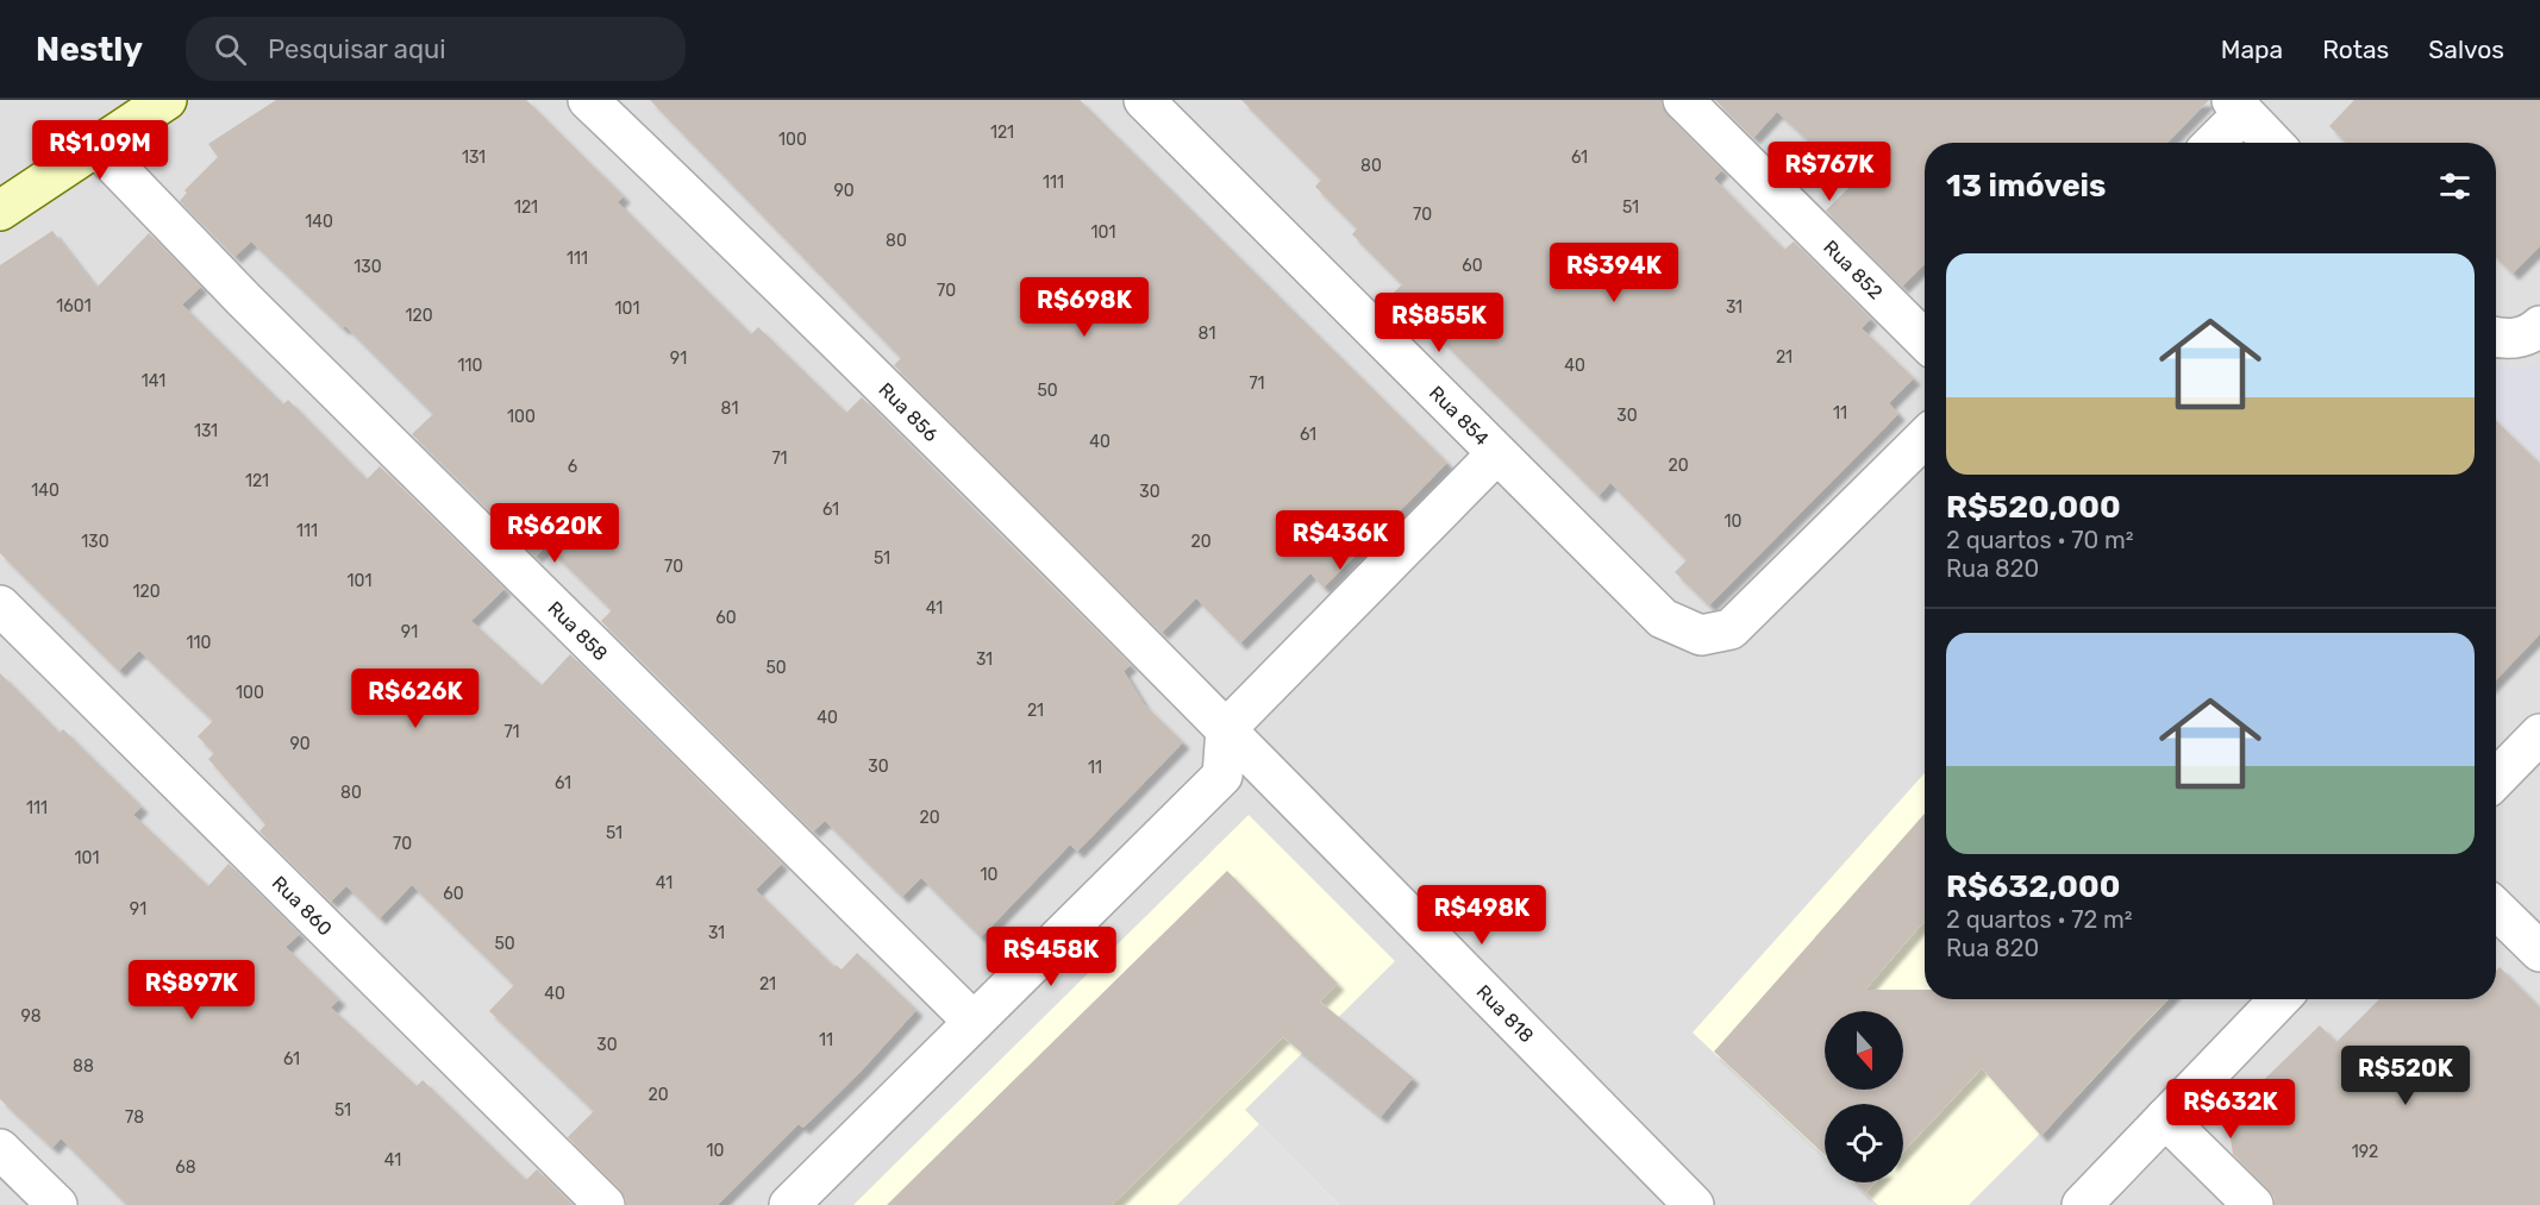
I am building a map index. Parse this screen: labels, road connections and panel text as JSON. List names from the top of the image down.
{
  "streets": {
    "street": [
      "Rua 852",
      "Rua 856",
      "Rua 854",
      "Rua 858",
      "Rua 860",
      "Rua 818"
    ]
  },
  "crossings": [
    ["Rua 856", "Rua 818"]
  ],
  "house_numbers": [
    "121",
    "100",
    "131",
    "61",
    "80",
    "111",
    "90",
    "121",
    "51",
    "70",
    "140",
    "101",
    "80",
    "111",
    "60",
    "130",
    "70",
    "1601",
    "31",
    "101",
    "120",
    "81",
    "21",
    "91",
    "110",
    "40",
    "141",
    "71",
    "50",
    "81",
    "11",
    "30",
    "100",
    "131",
    "61",
    "40",
    "71",
    "20",
    "6",
    "121",
    "140",
    "30",
    "61",
    "10",
    "111",
    "130",
    "20",
    "51",
    "70",
    "101",
    "120",
    "41",
    "60",
    "91",
    "110",
    "31",
    "50",
    "100",
    "21",
    "40",
    "71",
    "90",
    "30",
    "11",
    "61",
    "80",
    "111",
    "20",
    "51",
    "70",
    "101",
    "10",
    "41",
    "60",
    "91",
    "31",
    "50",
    "21",
    "40",
    "98",
    "11",
    "30",
    "61",
    "88",
    "20",
    "51",
    "78",
    "10",
    "192",
    "41",
    "68"
  ],
  "north": "bottom",
  "page": {
    "header": "Nestly",
    "search": "Pesquisar aqui",
    "nav": ["Mapa", "Rotas", "Salvos"],
    "price": [
      "R$1.09M",
      "R$767K",
      "R$394K",
      "R$698K",
      "R$855K",
      "R$620K",
      "R$436K",
      "R$626K",
      "R$498K",
      "R$458K",
      "R$897K",
      "R$520K",
      "R$632K"
    ],
    "heading": "13 imóveis",
    "list": [
      {
        "name": "R$520,000",
        "note": "2 quartos · 70 m² · Rua 820"
      },
      {
        "name": "R$632,000",
        "note": "2 quartos · 72 m² · Rua 820"
      }
    ]
  }
}
